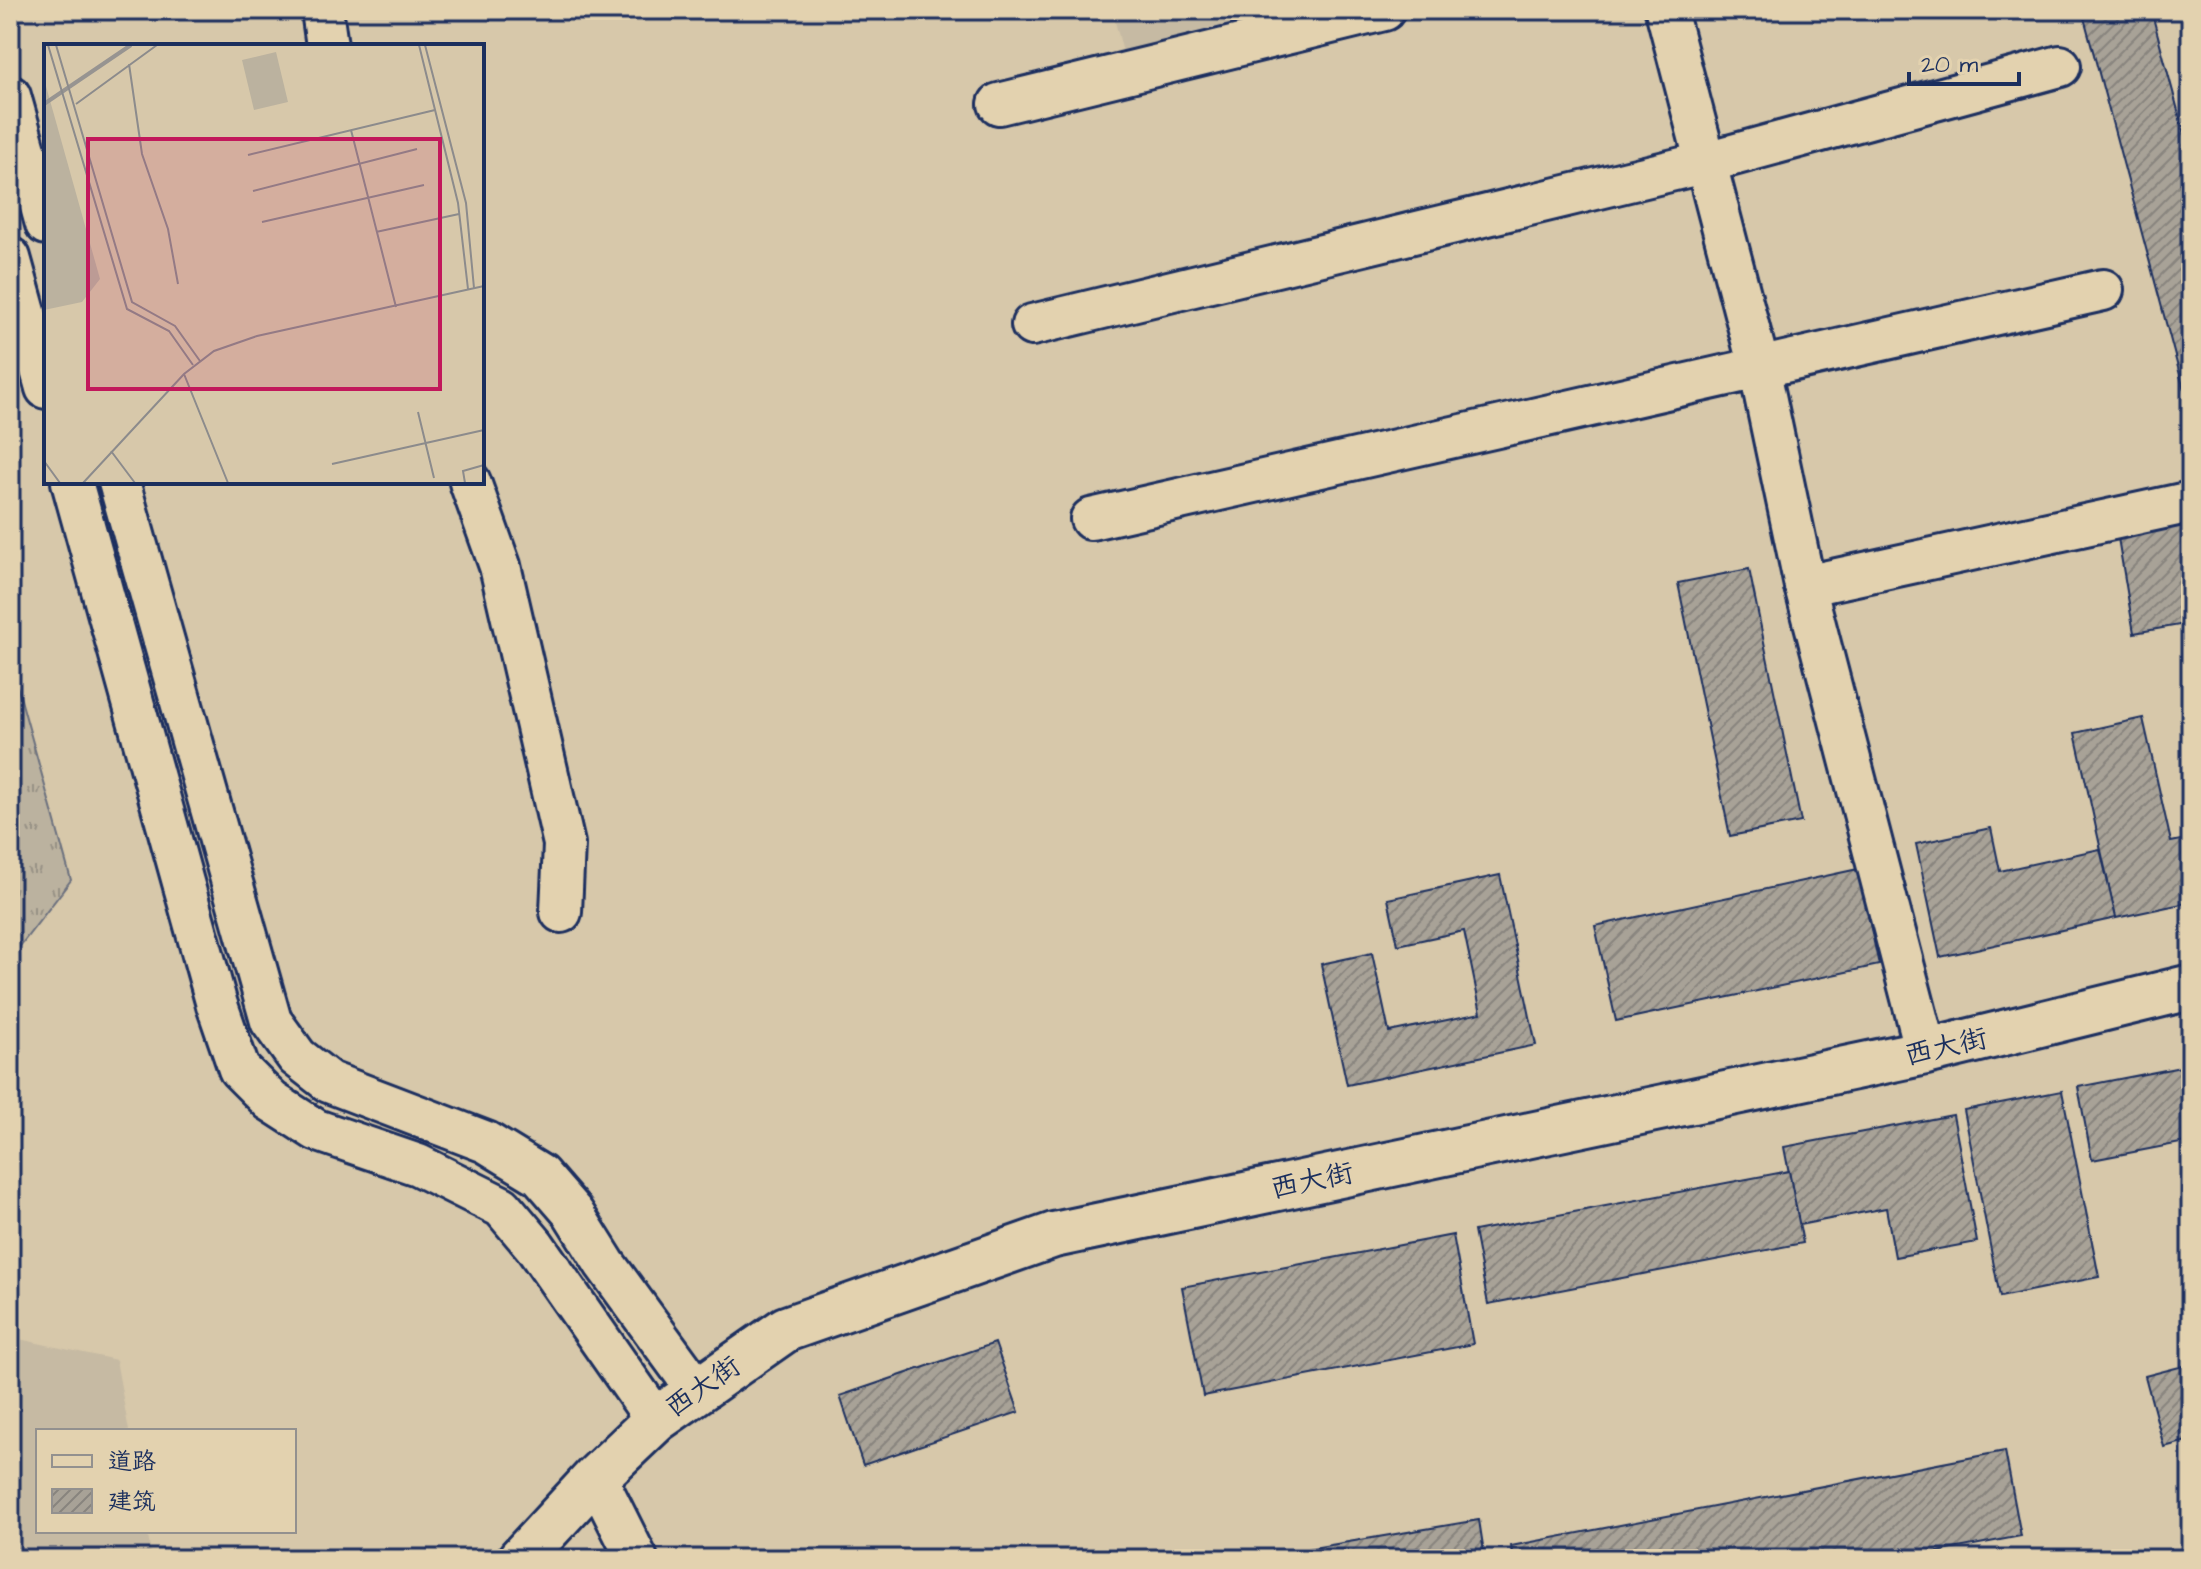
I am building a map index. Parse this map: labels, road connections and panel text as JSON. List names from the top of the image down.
{
  "streets": {
    "main road": ["西大街"]
  },
  "legend": ["道路", "建筑"],
  "scale_bar": "20 m"
}
